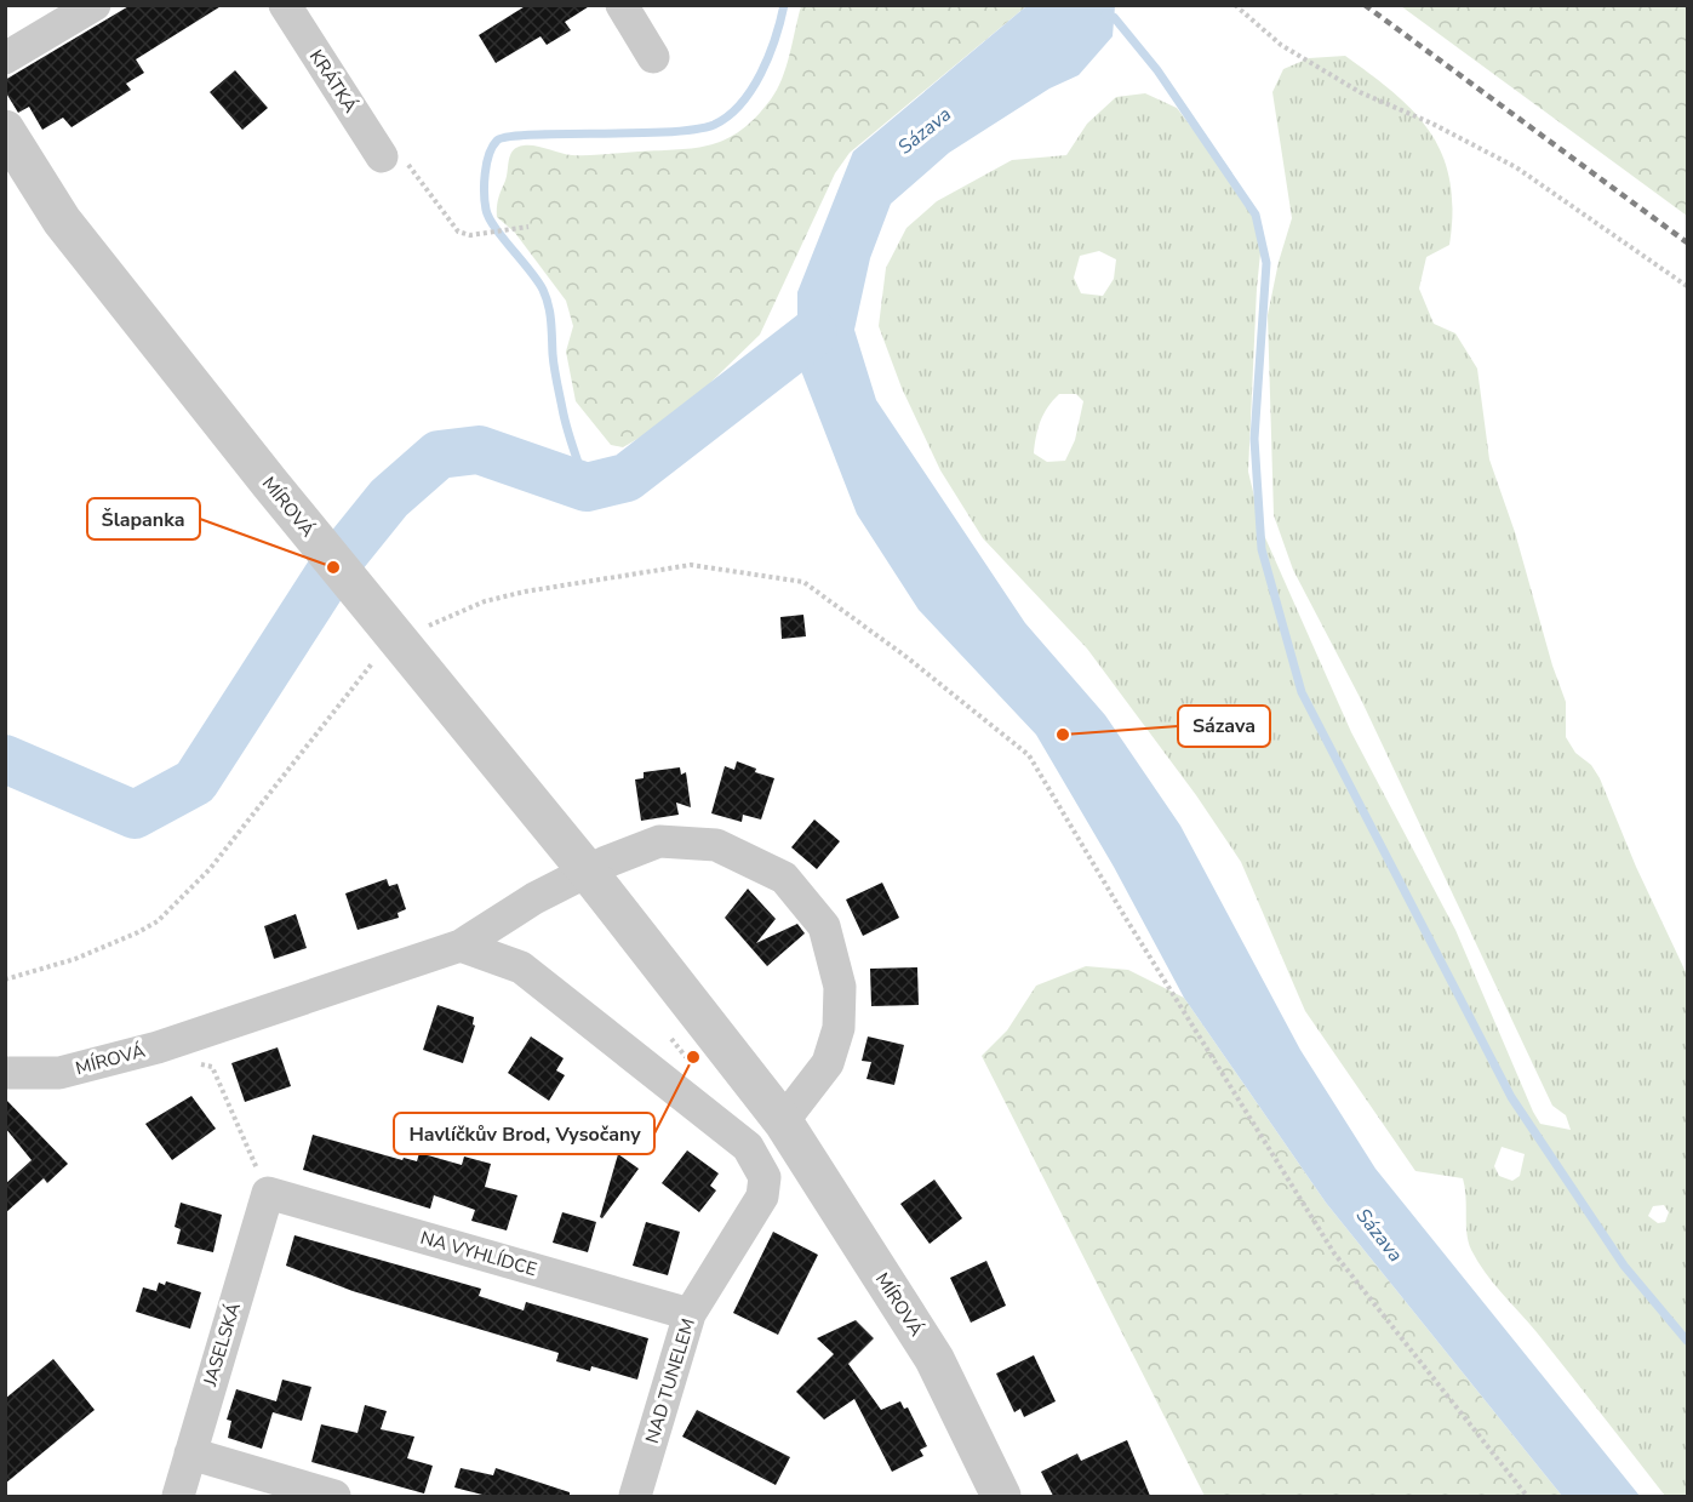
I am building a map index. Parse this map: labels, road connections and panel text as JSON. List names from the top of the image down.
{
  "streets": {
    "street": [
      "KRÁTKÁ",
      "MÍROVÁ",
      "NA VYHLÍDCE",
      "JASELSKÁ",
      "NAD TUNELEM"
    ]
  },
  "crossings": [
    ["MÍROVÁ", "NAD TUNELEM"],
    ["NA VYHLÍDCE", "JASELSKÁ"],
    ["NA VYHLÍDCE", "NAD TUNELEM"]
  ],
  "water": ["Sázava"],
  "places": ["Šlapanka", "Sázava", "Havlíčkův Brod, Vysočany"]
}
